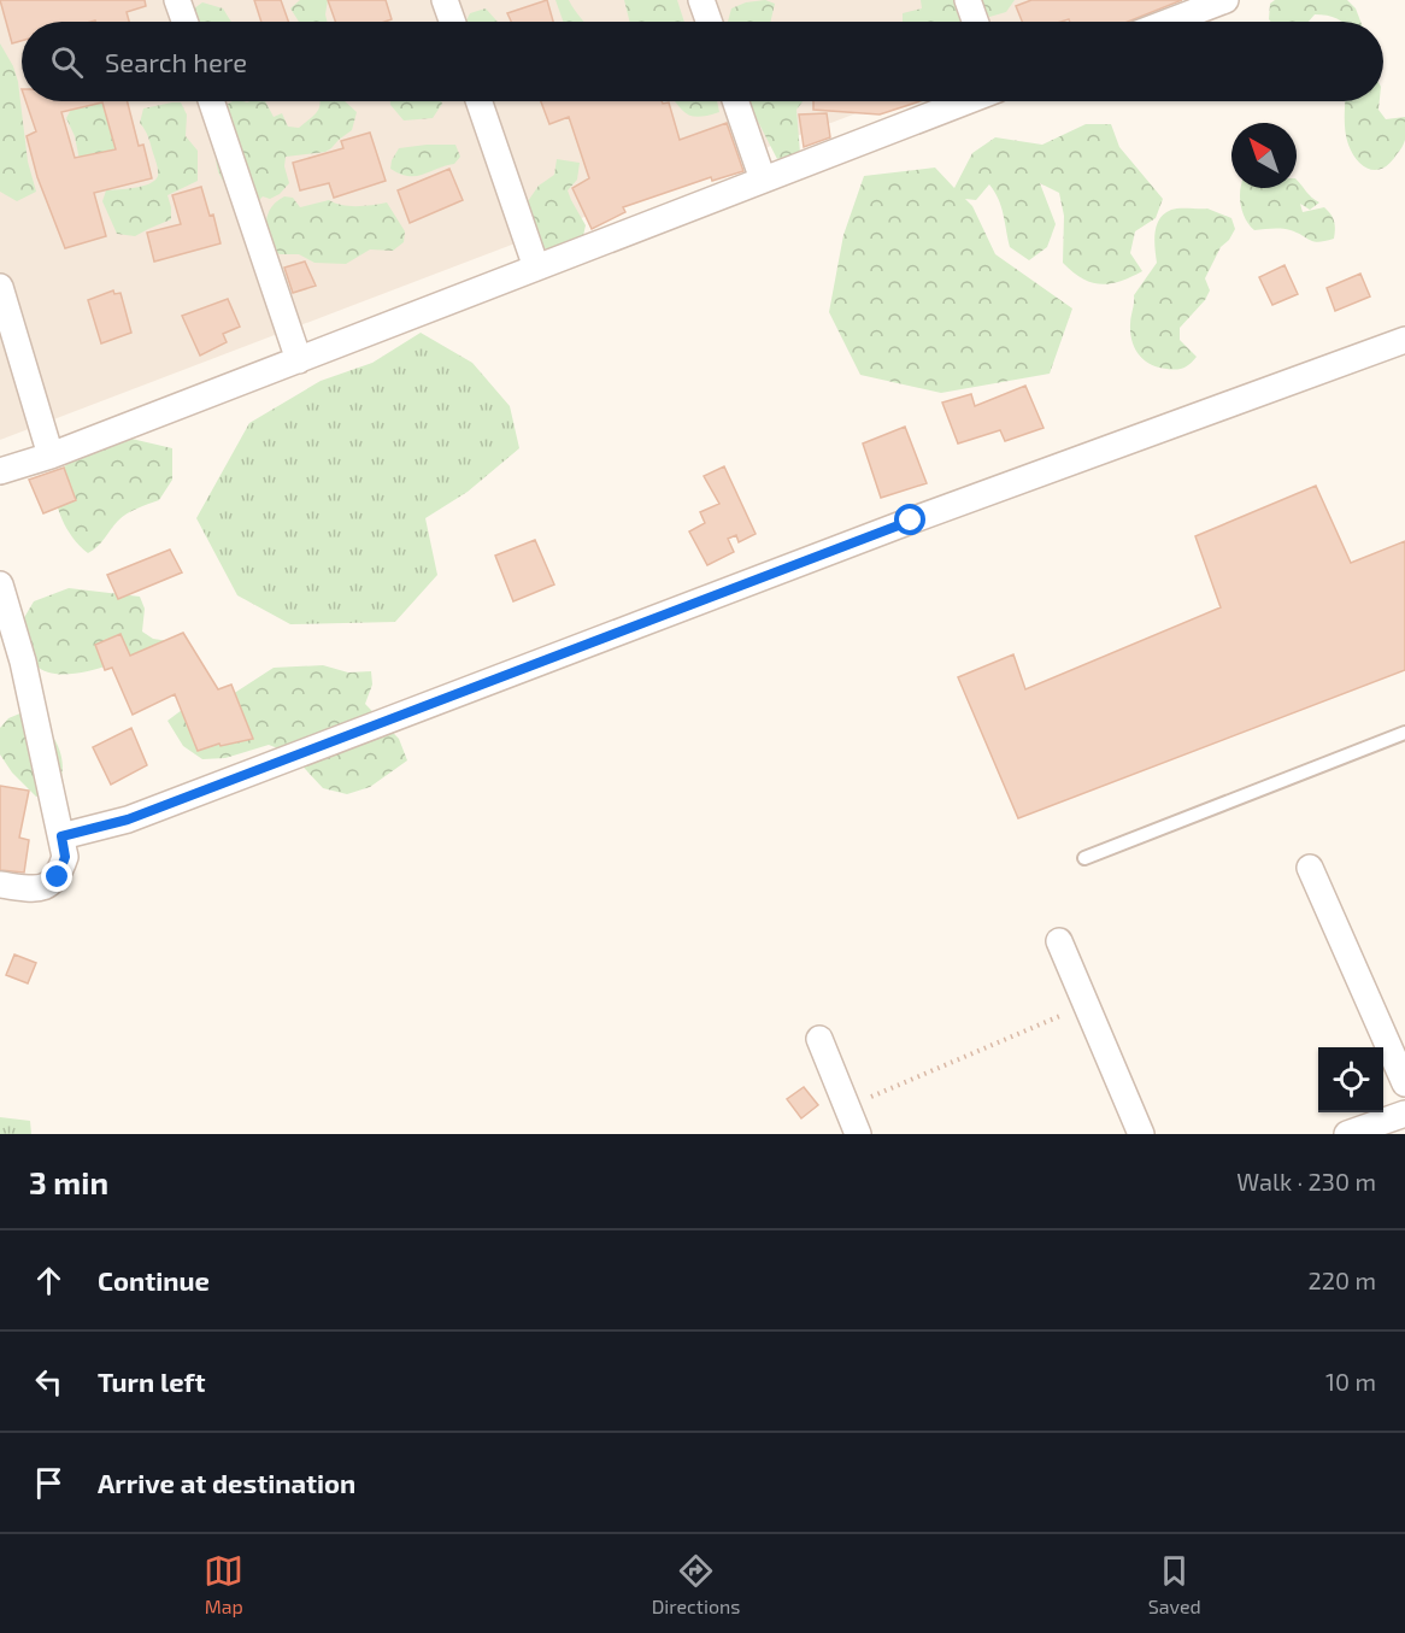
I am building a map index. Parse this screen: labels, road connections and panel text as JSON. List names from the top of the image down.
{
  "north": "top left",
  "page": {
    "search": "Search here",
    "heading": ["3 min", "Walk · 230 m"],
    "list": [
      ["Continue", "220 m"],
      ["Turn left", "10 m"],
      "Arrive at destination"
    ],
    "nav": ["Map", "Directions", "Saved"]
  }
}
